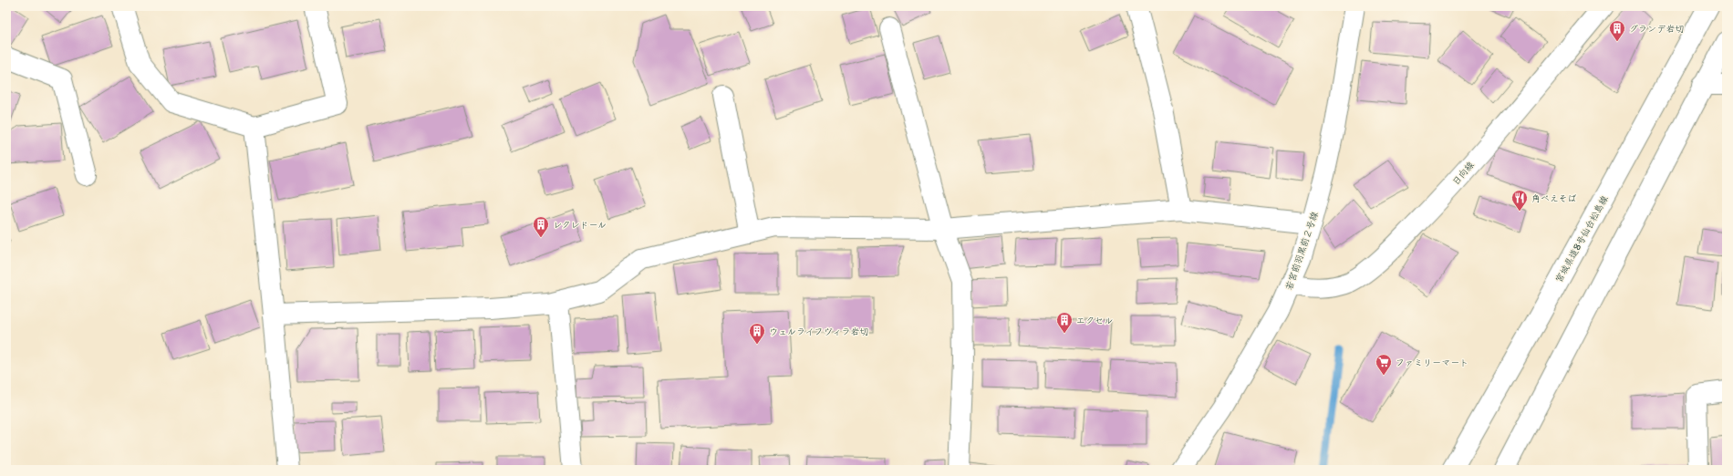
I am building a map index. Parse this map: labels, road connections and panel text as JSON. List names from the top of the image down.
{
  "streets": {
    "street": ["日向線", "宮城県道8号仙台松島線", "若宮前羽黒前２号線"]
  },
  "crossings": [
    ["日向線", "若宮前羽黒前２号線"]
  ],
  "places": {
    "building": [
      "グランデ岩切",
      "レクレドール",
      "エクセル",
      "ウェルライフヴィラ岩切"
    ],
    "restaurant": ["角べえそば"],
    "supermarket": ["ファミリーマート"]
  }
}
